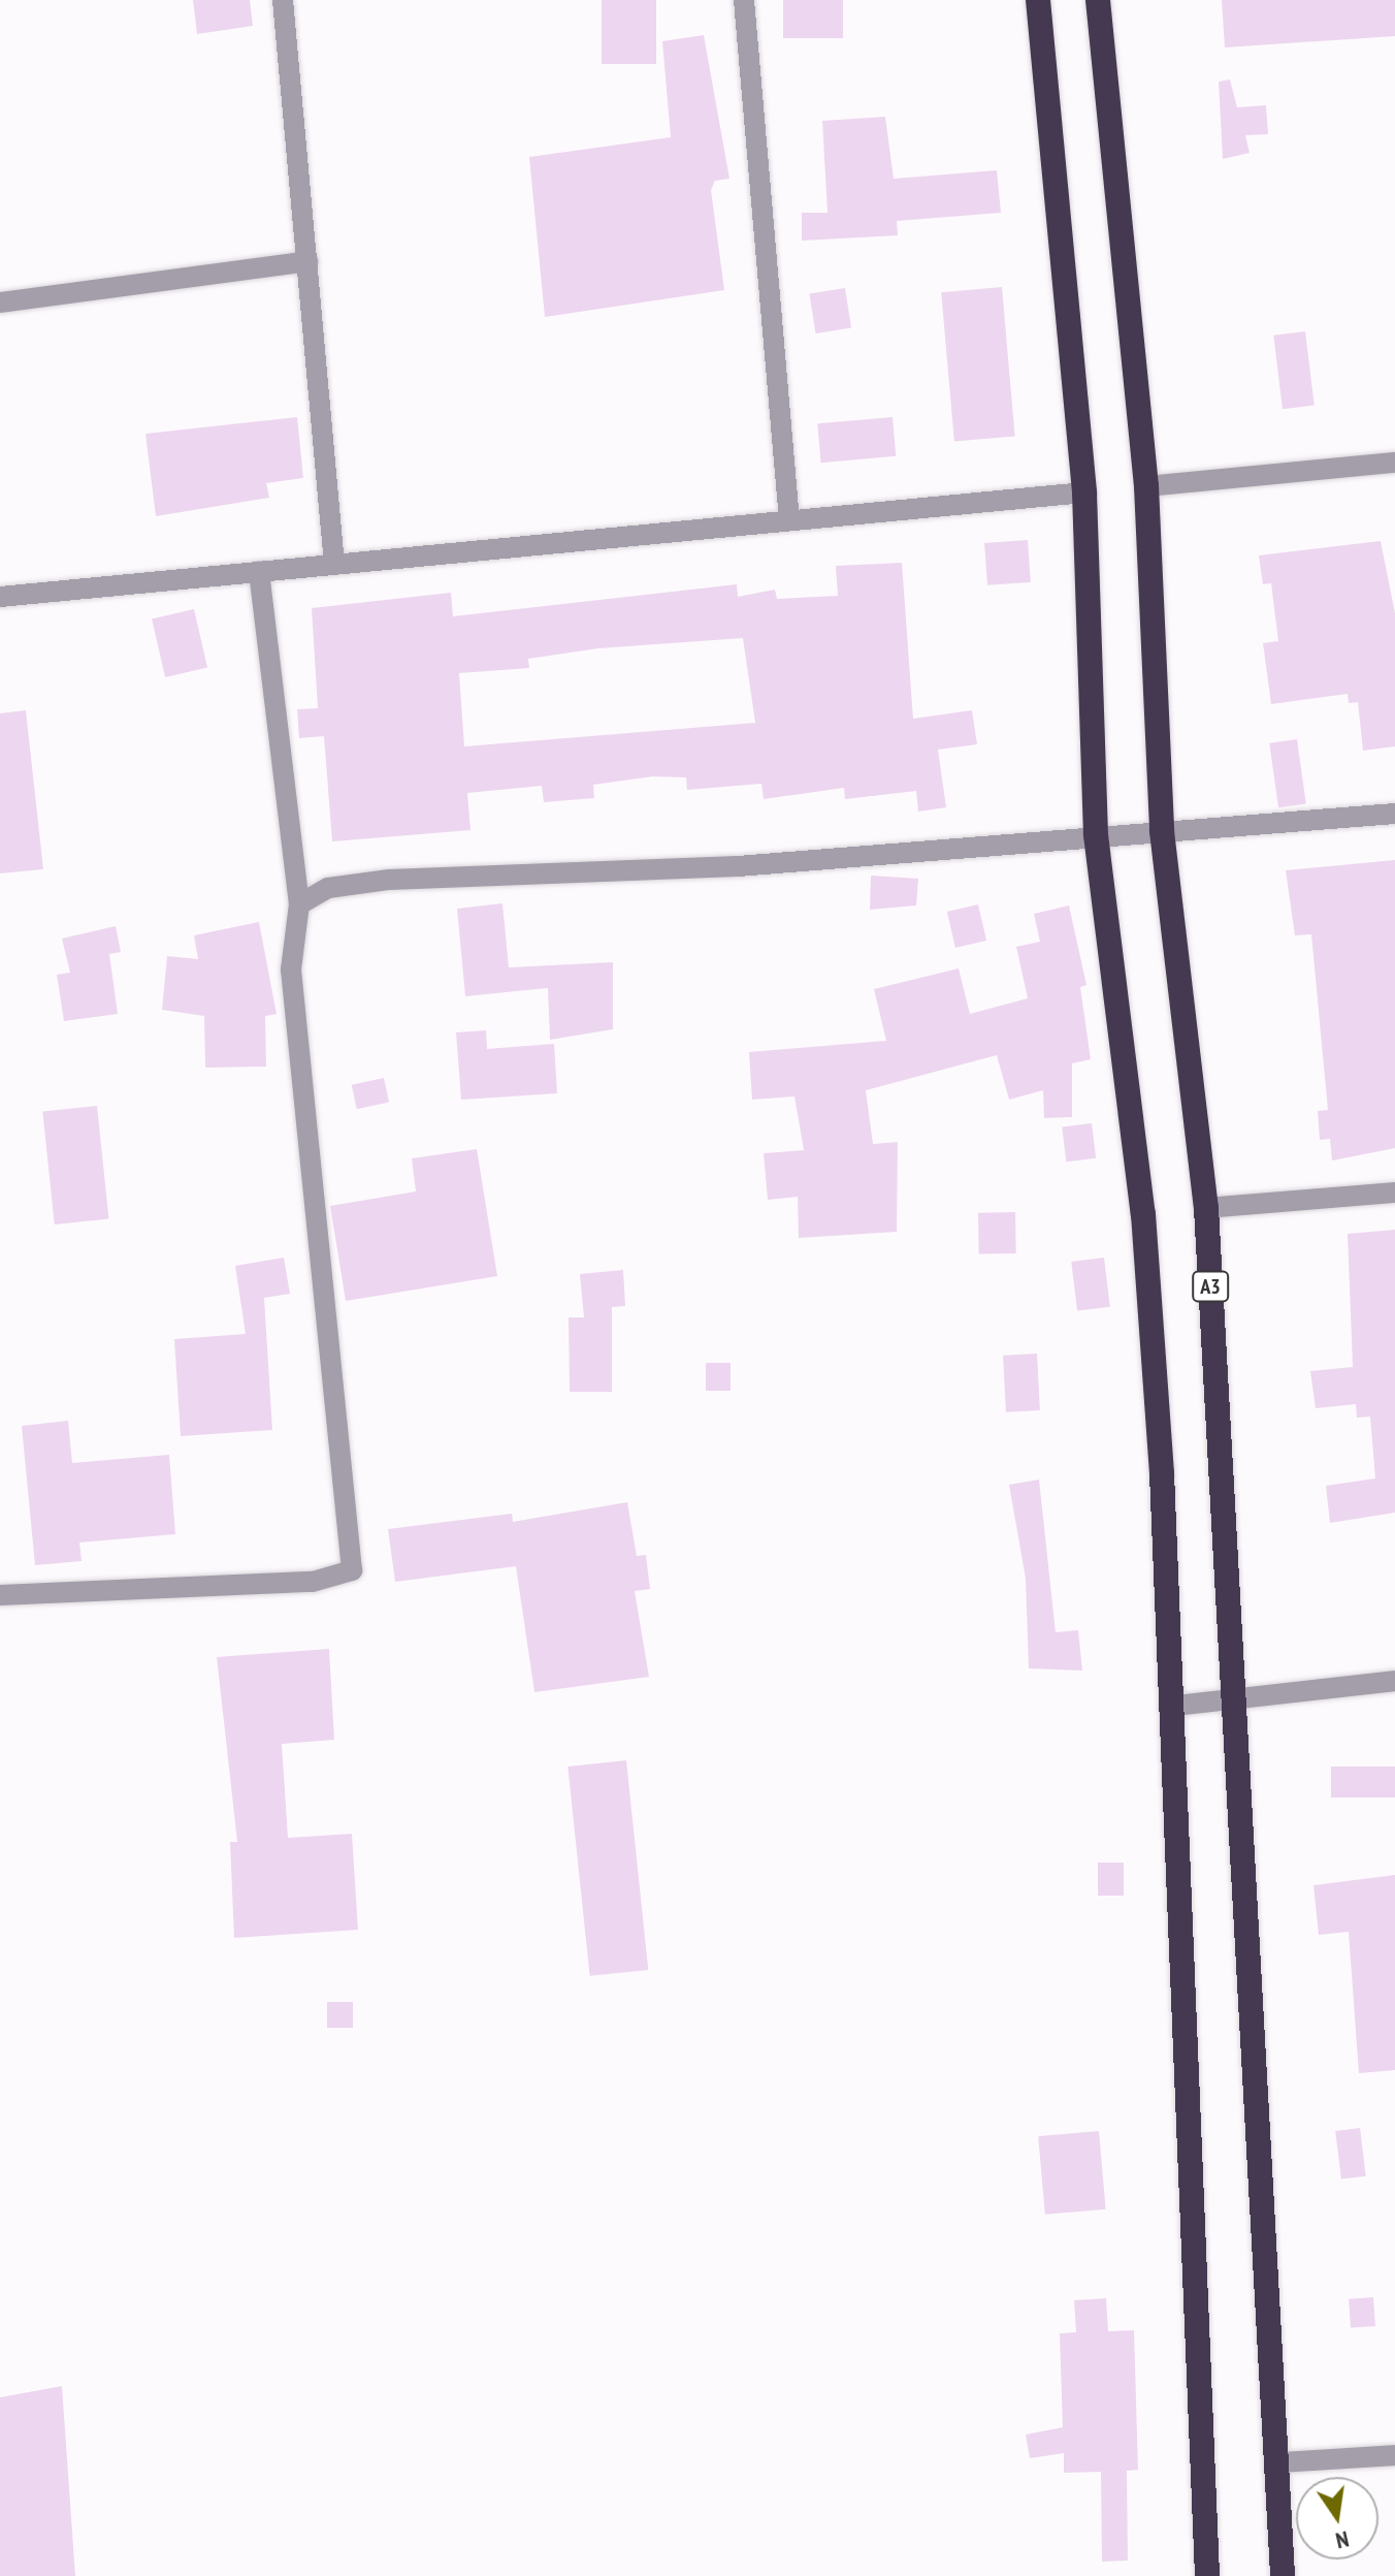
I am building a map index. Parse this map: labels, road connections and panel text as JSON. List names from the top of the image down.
{
  "streets": {
    "highway": ["A3"]
  },
  "north": "bottom"
}
